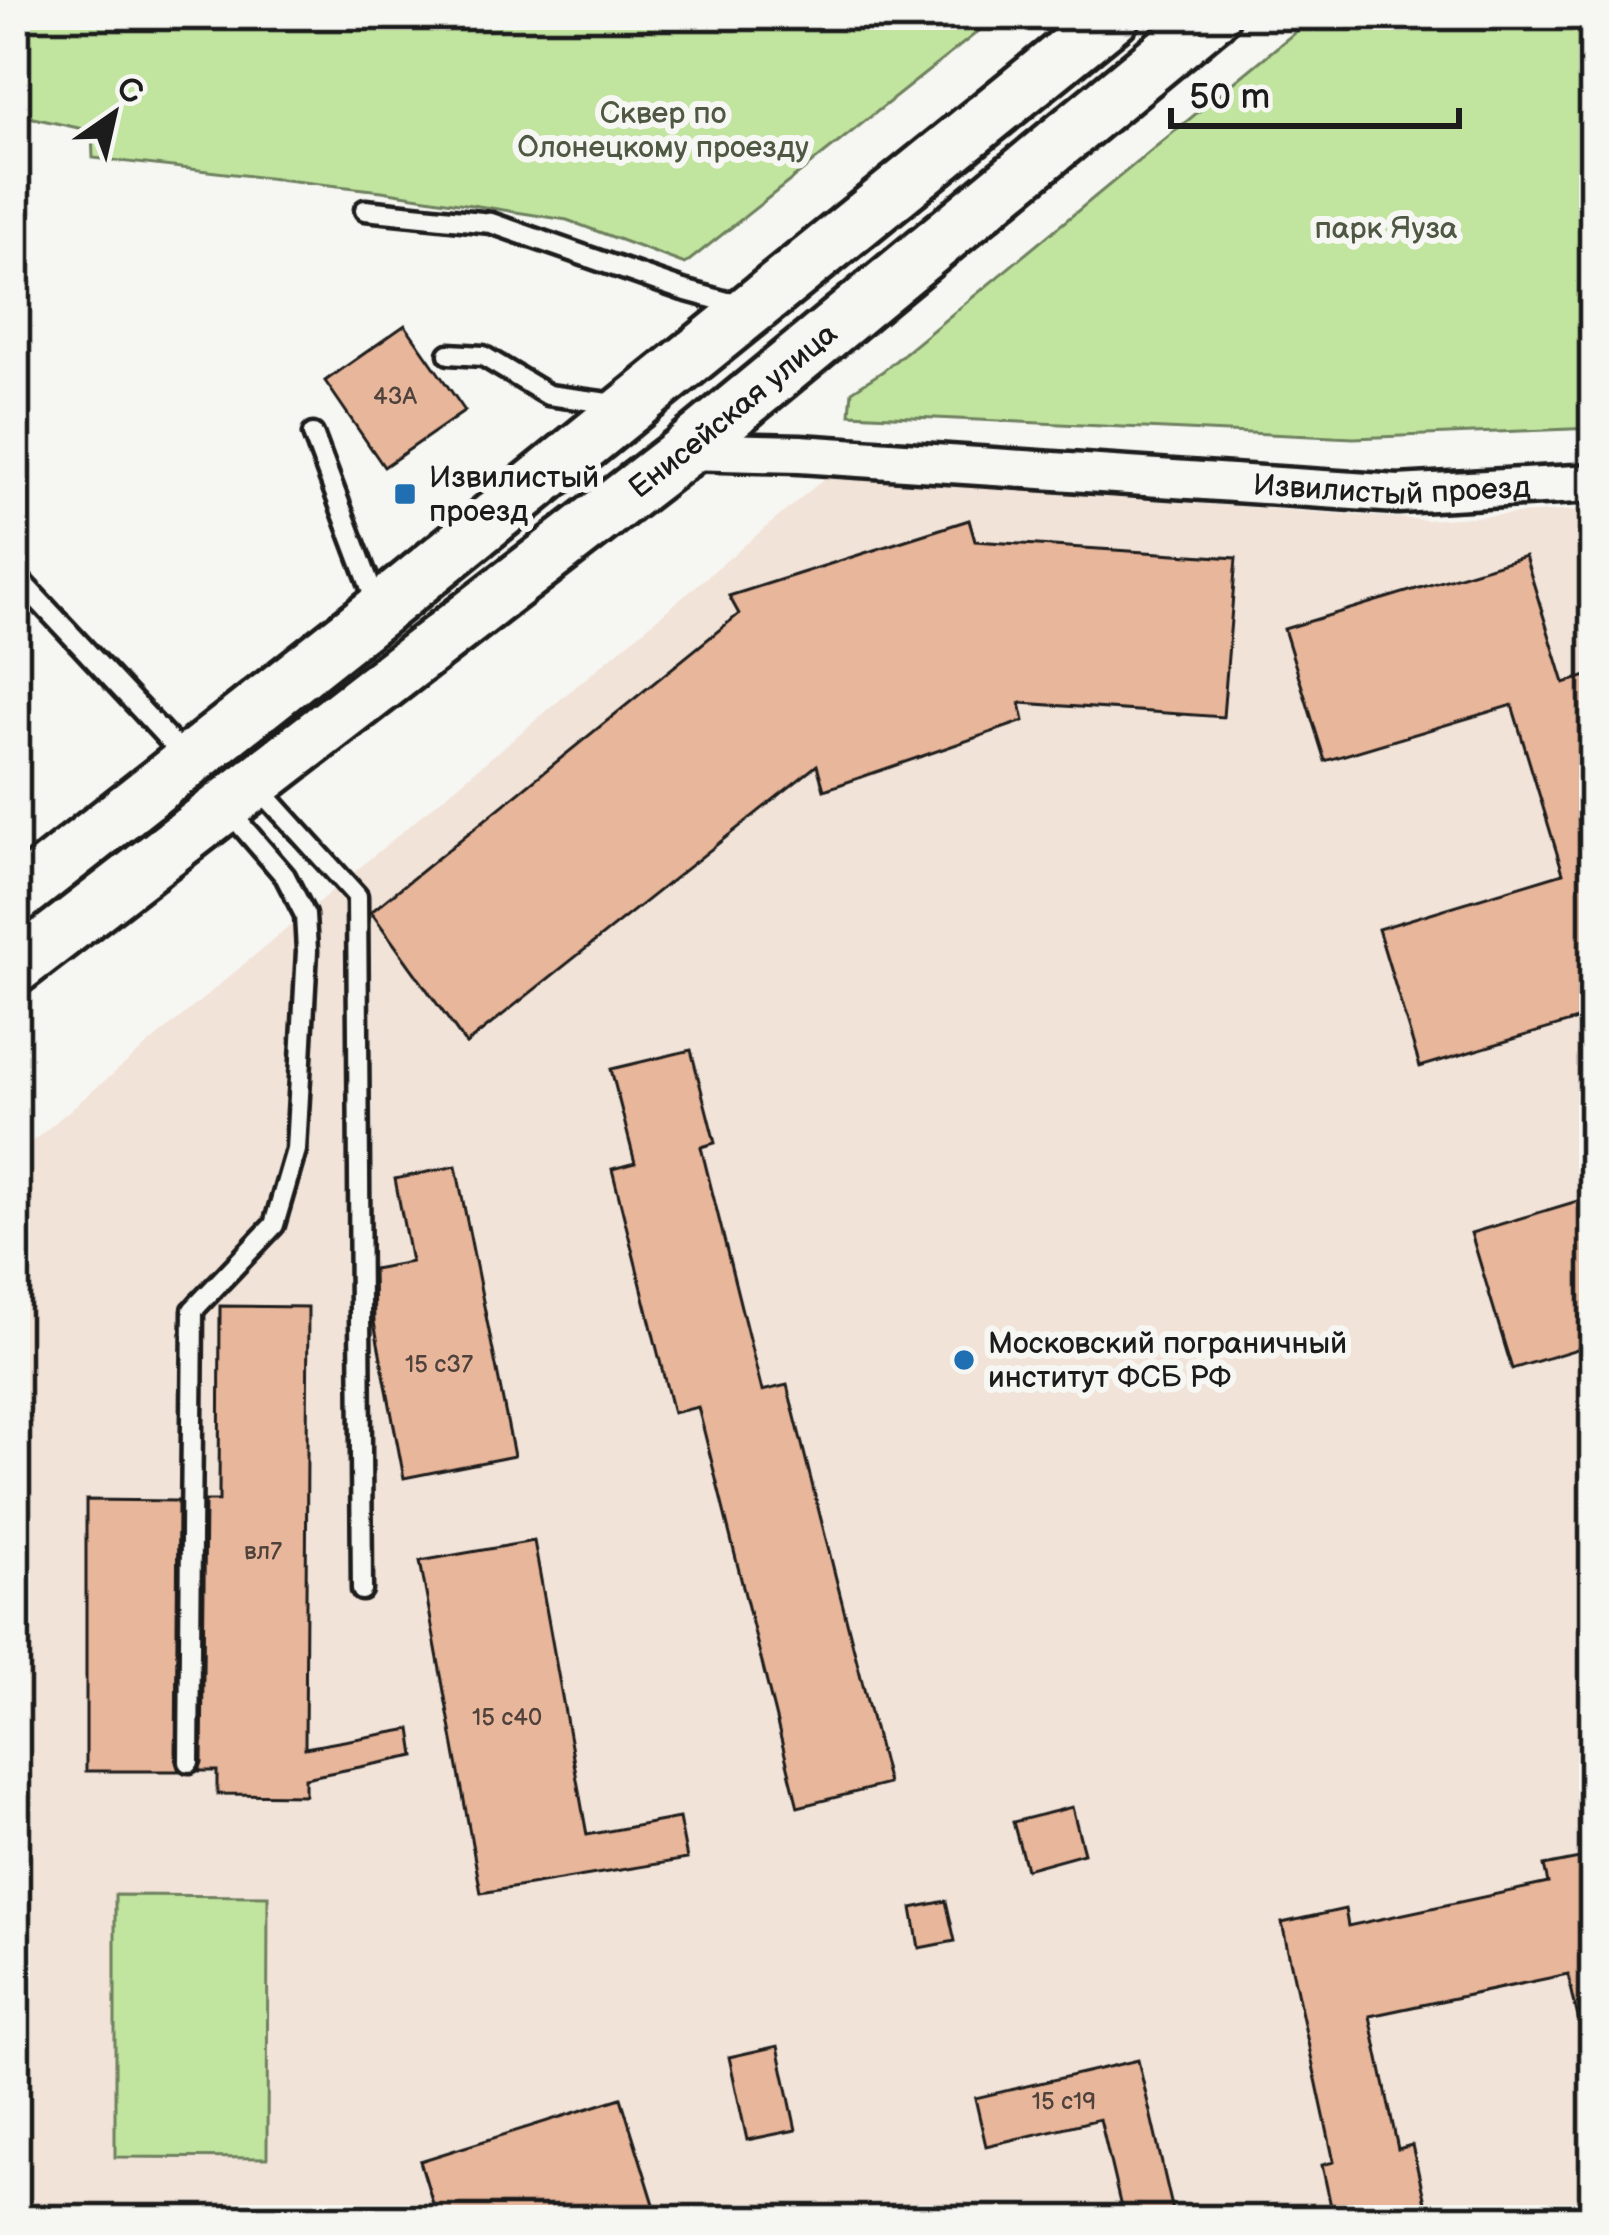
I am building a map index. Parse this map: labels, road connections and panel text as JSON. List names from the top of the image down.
{
  "streets": {
    "main road": ["Енисейская улица"],
    "street": ["Извилистый проезд"]
  },
  "crossings": [
    ["Енисейская улица", "Извилистый проезд"]
  ],
  "parks": ["Сквер по Олонецкому проезду", "парк Яуза"],
  "places": {
    "transit": ["Извилистый проезд"],
    "other": ["Московский пограничный институт ФСБ РФ"]
  },
  "house_numbers": [
    "43А",
    "15 с37",
    "вл7",
    "15 с40",
    "15 с19"
  ],
  "scale_bar": "50 m",
  "north": "top right"
}
